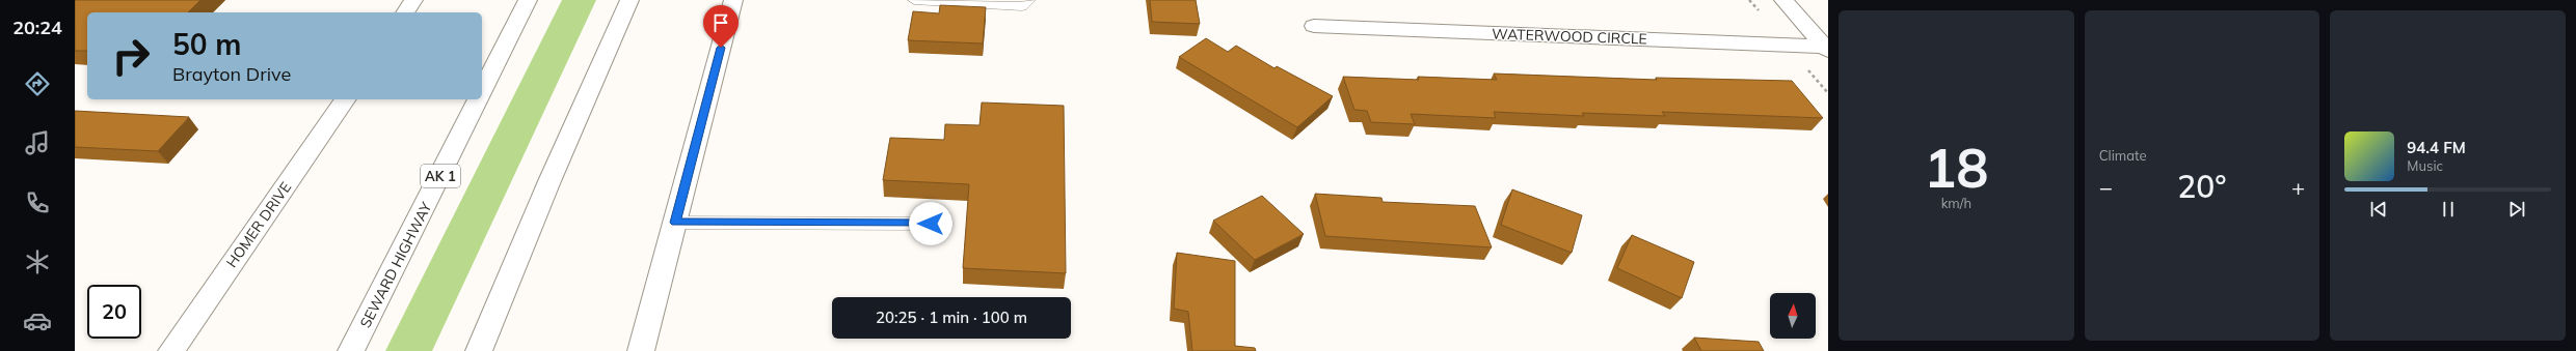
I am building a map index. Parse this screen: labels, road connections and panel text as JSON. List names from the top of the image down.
{
  "streets": {
    "main road": [
      "WATERWOOD CIRCLE",
      "AK 1",
      "HOMER DRIVE",
      "SEWARD HIGHWAY"
    ]
  },
  "north": "top",
  "page": {
    "tabs": "20:24",
    "tile": [
      ["18", "km/h"],
      "Climate"
    ],
    "turn": ["50 m", "Brayton Drive"],
    "song": ["94.4 FM", "Music"],
    "heat": ["−", "20°", "+"],
    "limit": "20",
    "trip": "20:25 · 1 min · 100 m"
  }
}
